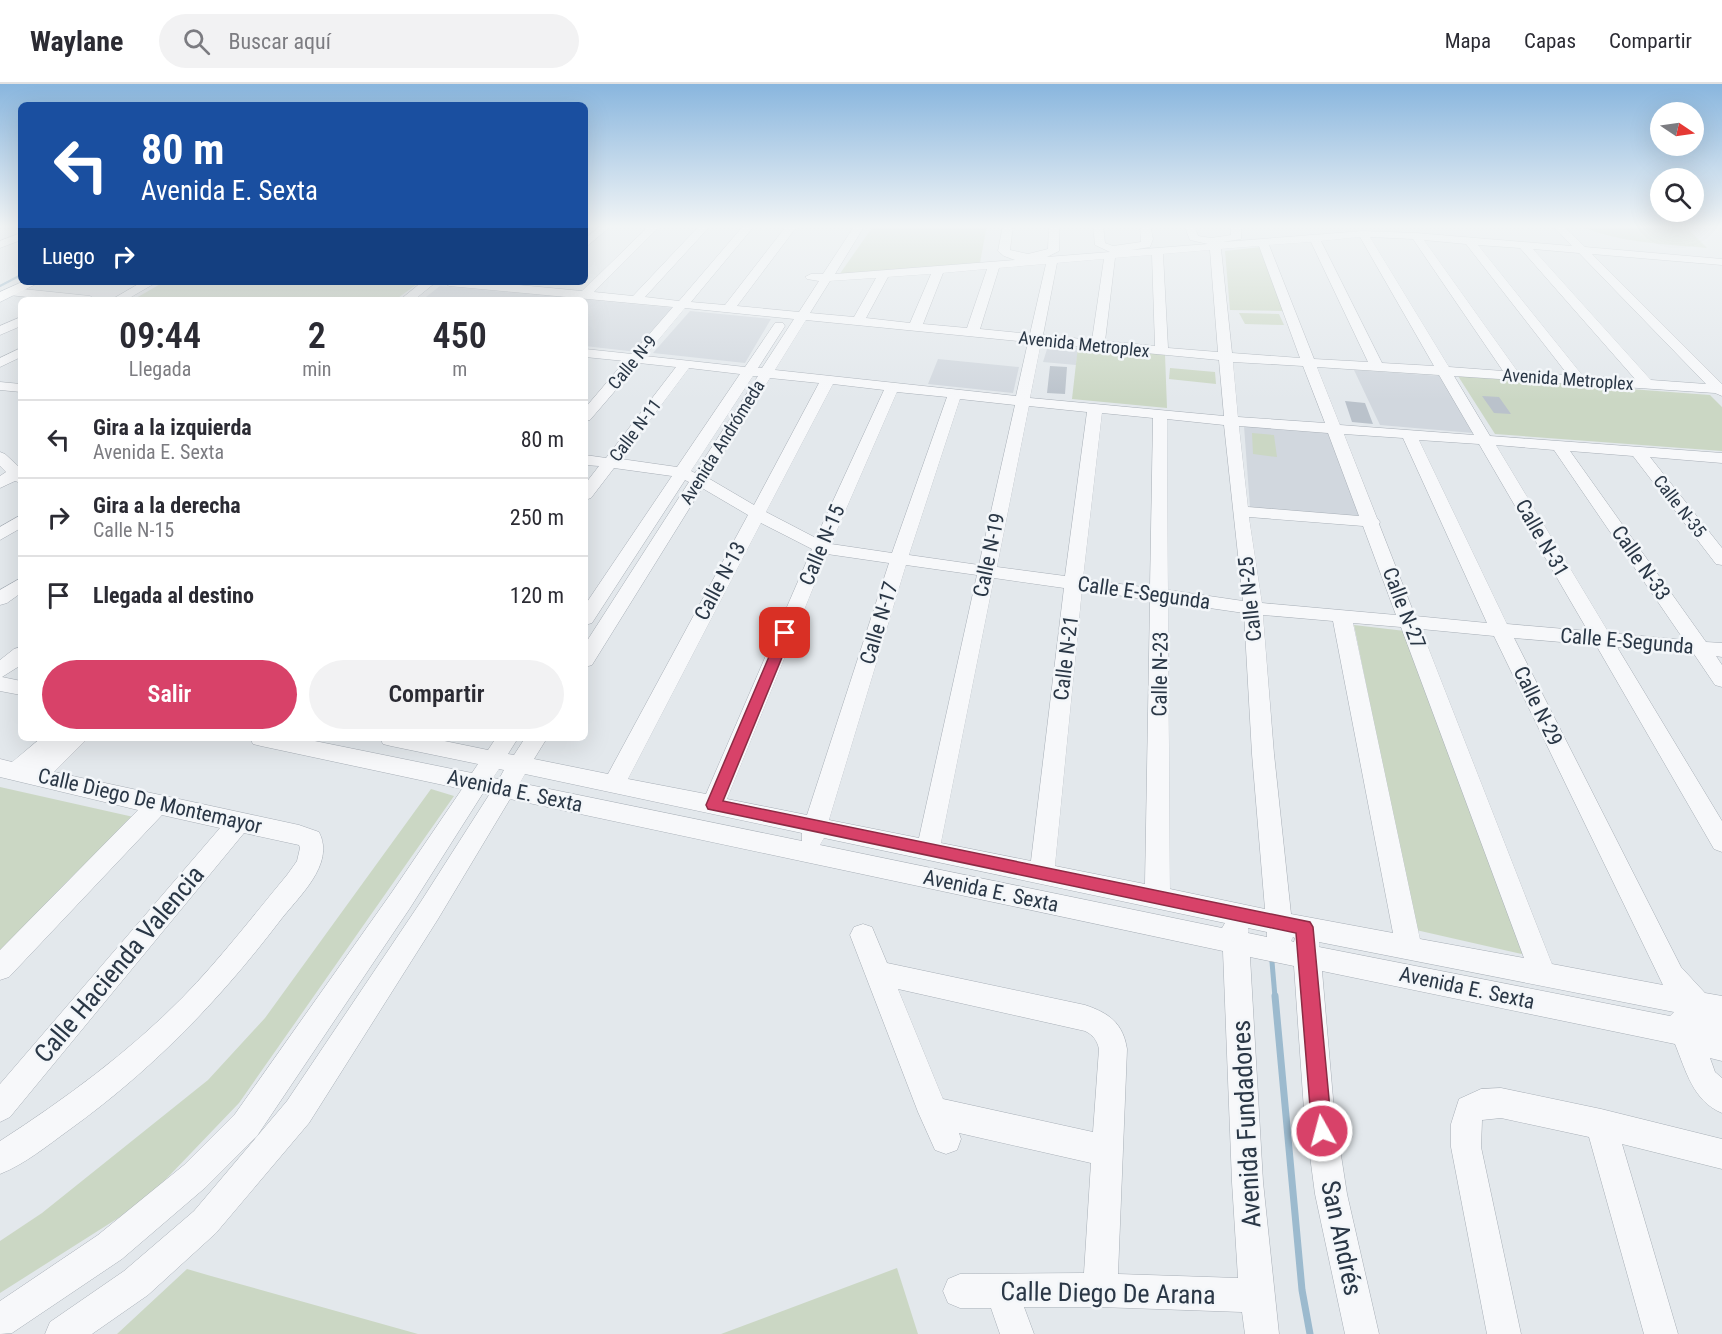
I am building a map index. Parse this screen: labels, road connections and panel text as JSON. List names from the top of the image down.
{
  "streets": {
    "street": [
      "Avenida Metroplex",
      "Calle N-9",
      "Calle N-11",
      "Avenida Andrómeda",
      "Calle N-35",
      "Calle N-31",
      "Calle N-15",
      "Calle N-19",
      "Calle N-33",
      "Calle N-13",
      "Calle E-Segunda",
      "Calle N-25",
      "Calle N-27",
      "Calle N-17",
      "Calle N-21",
      "Calle N-23",
      "Calle N-29",
      "Avenida E. Sexta",
      "Calle Diego De Montemayor",
      "Calle Hacienda Valencia",
      "Avenida Fundadores",
      "San Andrés",
      "Calle Diego De Arana"
    ]
  },
  "crossings": [
    ["Avenida Metroplex", "Calle N-9"],
    ["Avenida Metroplex", "Avenida Andrómeda"],
    ["Avenida Metroplex", "Calle N-31"],
    ["Avenida Metroplex", "Calle N-19"],
    ["Avenida Metroplex", "Calle N-25"],
    ["Avenida Metroplex", "Calle N-27"],
    ["Calle N-11", "Calle E-Segunda"],
    ["Avenida Andrómeda", "Calle E-Segunda"],
    ["Calle N-31", "Calle E-Segunda"],
    ["Calle N-15", "Calle E-Segunda"],
    ["Calle N-15", "Avenida E. Sexta"],
    ["Calle N-19", "Calle E-Segunda"],
    ["Calle N-19", "Avenida E. Sexta"],
    ["Calle N-33", "Calle E-Segunda"],
    ["Calle N-13", "Calle E-Segunda"],
    ["Calle N-13", "Avenida E. Sexta"],
    ["Calle E-Segunda", "Calle N-25"],
    ["Calle E-Segunda", "Calle N-27"],
    ["Calle E-Segunda", "Calle N-17"],
    ["Calle E-Segunda", "Calle N-21"],
    ["Calle E-Segunda", "Calle N-23"],
    ["Calle E-Segunda", "Calle N-29"],
    ["Calle N-25", "Avenida E. Sexta"],
    ["Calle N-25", "San Andrés"],
    ["Calle N-27", "Avenida E. Sexta"],
    ["Calle N-17", "Avenida E. Sexta"],
    ["Calle N-21", "Avenida E. Sexta"],
    ["Calle N-23", "Avenida E. Sexta"],
    ["Calle N-29", "Avenida E. Sexta"],
    ["Avenida E. Sexta", "Avenida Fundadores"],
    ["Avenida E. Sexta", "San Andrés"],
    ["Calle Diego De Montemayor", "Calle Hacienda Valencia"],
    ["Avenida Fundadores", "Calle Diego De Arana"]
  ],
  "north": "right",
  "page": {
    "header": "Waylane",
    "search": "Buscar aquí",
    "nav": ["Mapa", "Capas", "Compartir"],
    "turn": ["80 m", "Avenida E. Sexta"],
    "then": "Luego",
    "eta": [
      "09:44",
      "Llegada",
      "2",
      "min",
      "450",
      "m"
    ],
    "list": [
      {
        "name": "Gira a la izquierda",
        "note": "Avenida E. Sexta",
        "value": "80 m"
      },
      {
        "name": "Gira a la derecha",
        "note": "Calle N-15",
        "value": "250 m"
      },
      {
        "name": "Llegada al destino",
        "value": "120 m"
      }
    ],
    "buttons": ["Salir", "Compartir"]
  }
}
